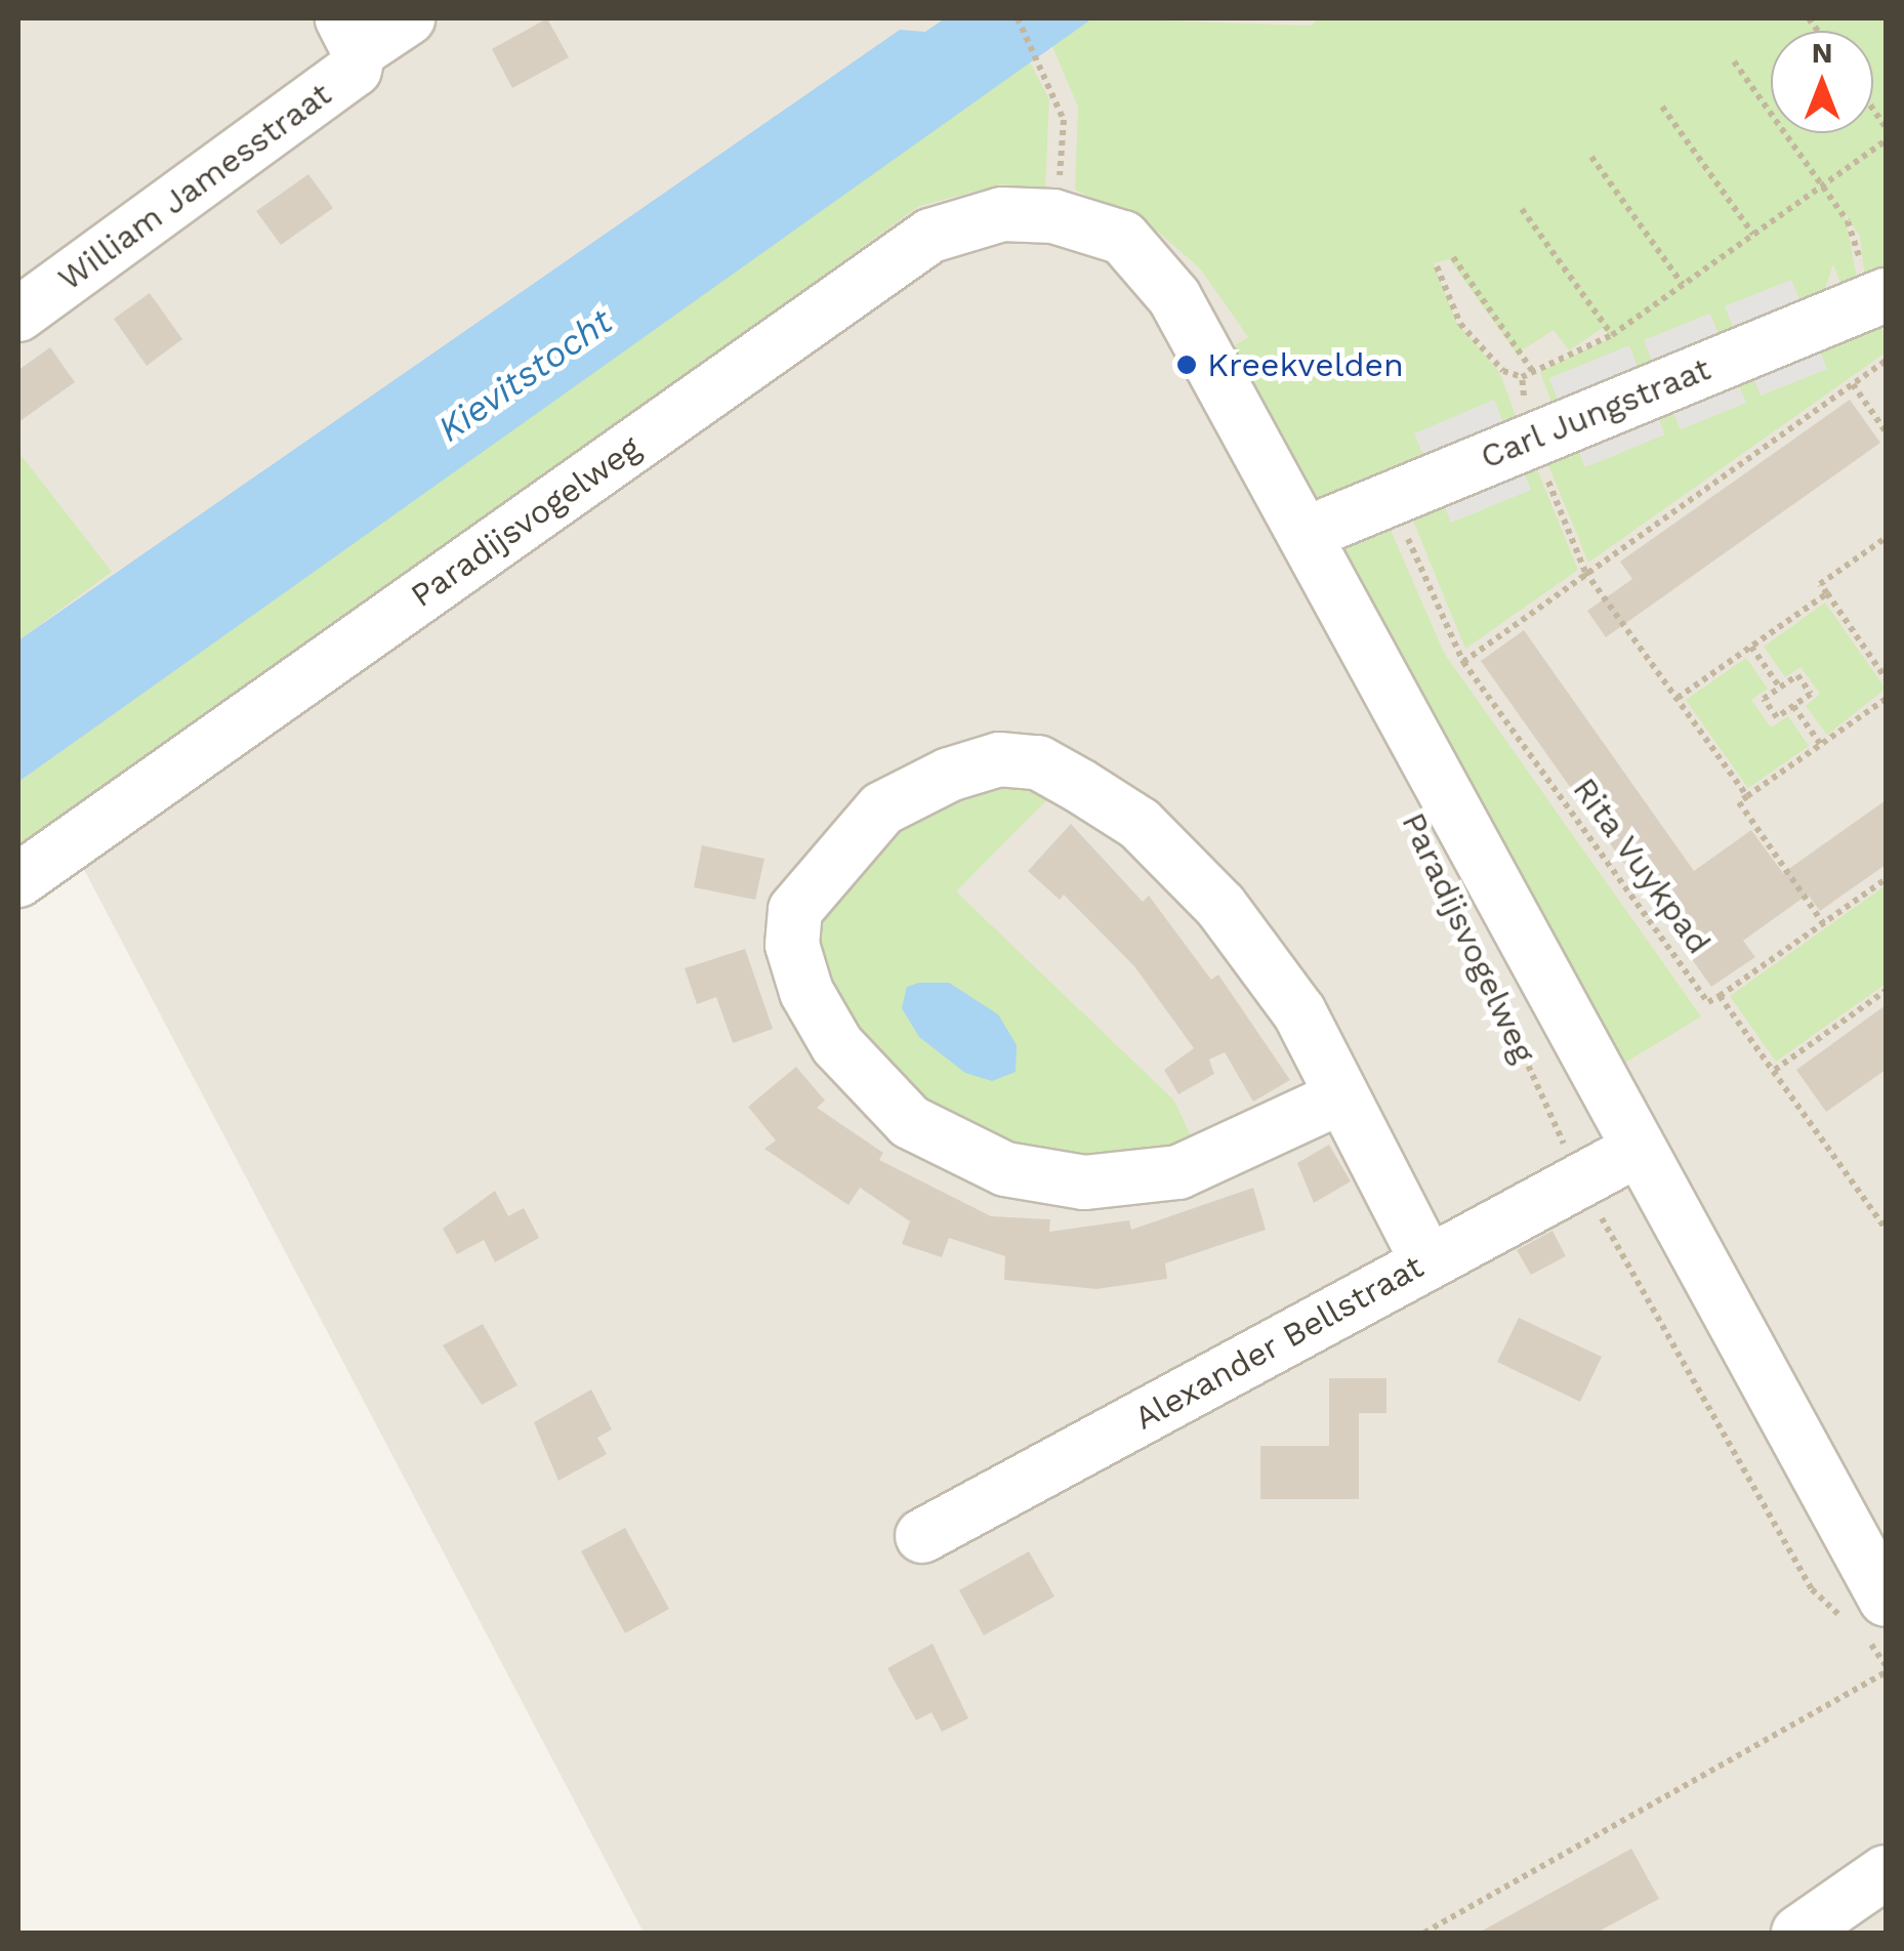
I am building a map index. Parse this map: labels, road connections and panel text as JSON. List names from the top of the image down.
{
  "streets": {
    "street": [
      "William Jamesstraat",
      "Carl Jungstraat",
      "Paradijsvogelweg",
      "Alexander Bellstraat"
    ],
    "path": ["Rita Vuykpad"]
  },
  "crossings": [
    ["Carl Jungstraat", "Paradijsvogelweg"],
    ["Carl Jungstraat", "Rita Vuykpad"],
    ["Paradijsvogelweg", "Alexander Bellstraat"]
  ],
  "water": ["Kievitstocht"],
  "places": ["Kreekvelden"],
  "north": "top"
}
